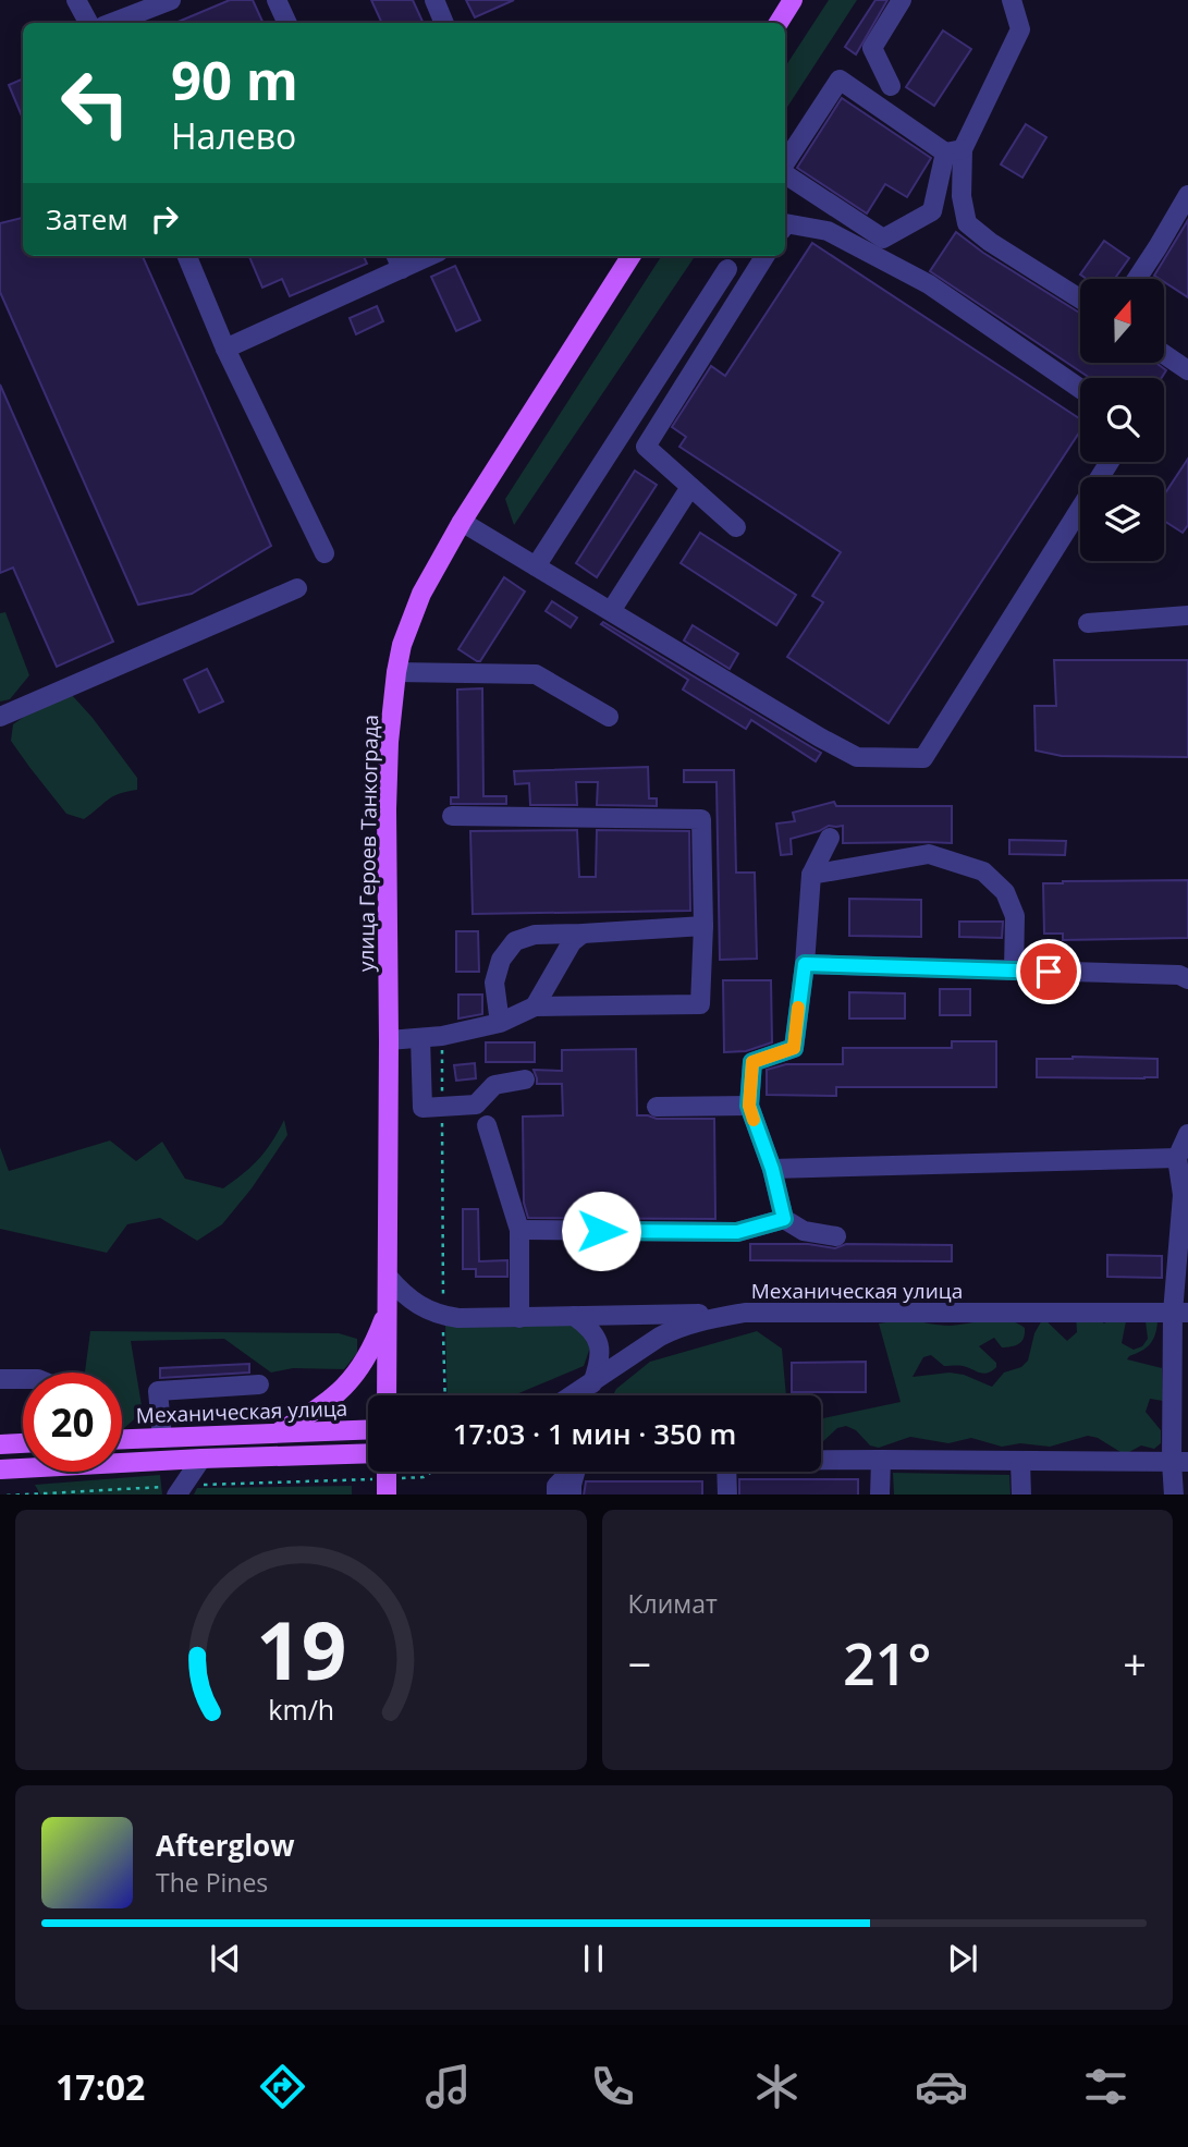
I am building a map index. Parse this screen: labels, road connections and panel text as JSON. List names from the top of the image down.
{
  "streets": {
    "main road": ["улица Героев Танкограда", "Механическая улица"]
  },
  "north": "top",
  "page": {
    "turn": ["90 m", "Налево"],
    "then": "Затем",
    "limit": "20",
    "trip": "17:03 · 1 мин · 350 m",
    "tile": "Климат",
    "heat": ["−", "21°", "+"],
    "song": ["Afterglow", "The Pines"],
    "tabs": "17:02",
    "gauge": ["19", "km/h"]
  }
}
